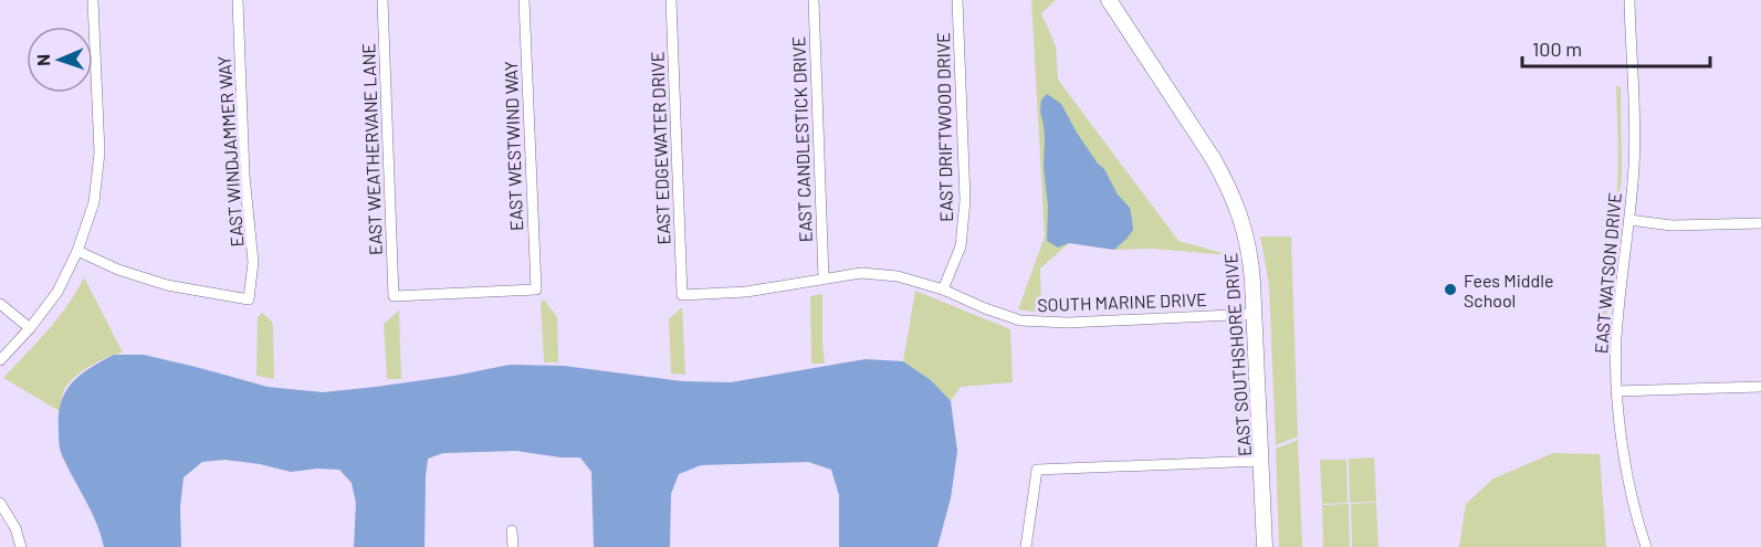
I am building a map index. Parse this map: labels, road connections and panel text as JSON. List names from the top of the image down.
{
  "streets": {
    "street": [
      "EAST DRIFTWOOD DRIVE",
      "EAST CANDLESTICK DRIVE",
      "EAST WESTWIND WAY",
      "EAST EDGEWATER DRIVE",
      "EAST WEATHERVANE LANE",
      "EAST WINDJAMMER WAY",
      "EAST WATSON DRIVE",
      "SOUTH MARINE DRIVE",
      "EAST SOUTHSHORE DRIVE"
    ]
  },
  "crossings": [
    ["EAST DRIFTWOOD DRIVE", "SOUTH MARINE DRIVE"],
    ["EAST CANDLESTICK DRIVE", "SOUTH MARINE DRIVE"],
    ["EAST WESTWIND WAY", "EAST WEATHERVANE LANE"],
    ["EAST EDGEWATER DRIVE", "SOUTH MARINE DRIVE"],
    ["SOUTH MARINE DRIVE", "EAST SOUTHSHORE DRIVE"]
  ],
  "places": ["Fees Middle School"],
  "scale_bar": "100 m",
  "north": "left"
}
